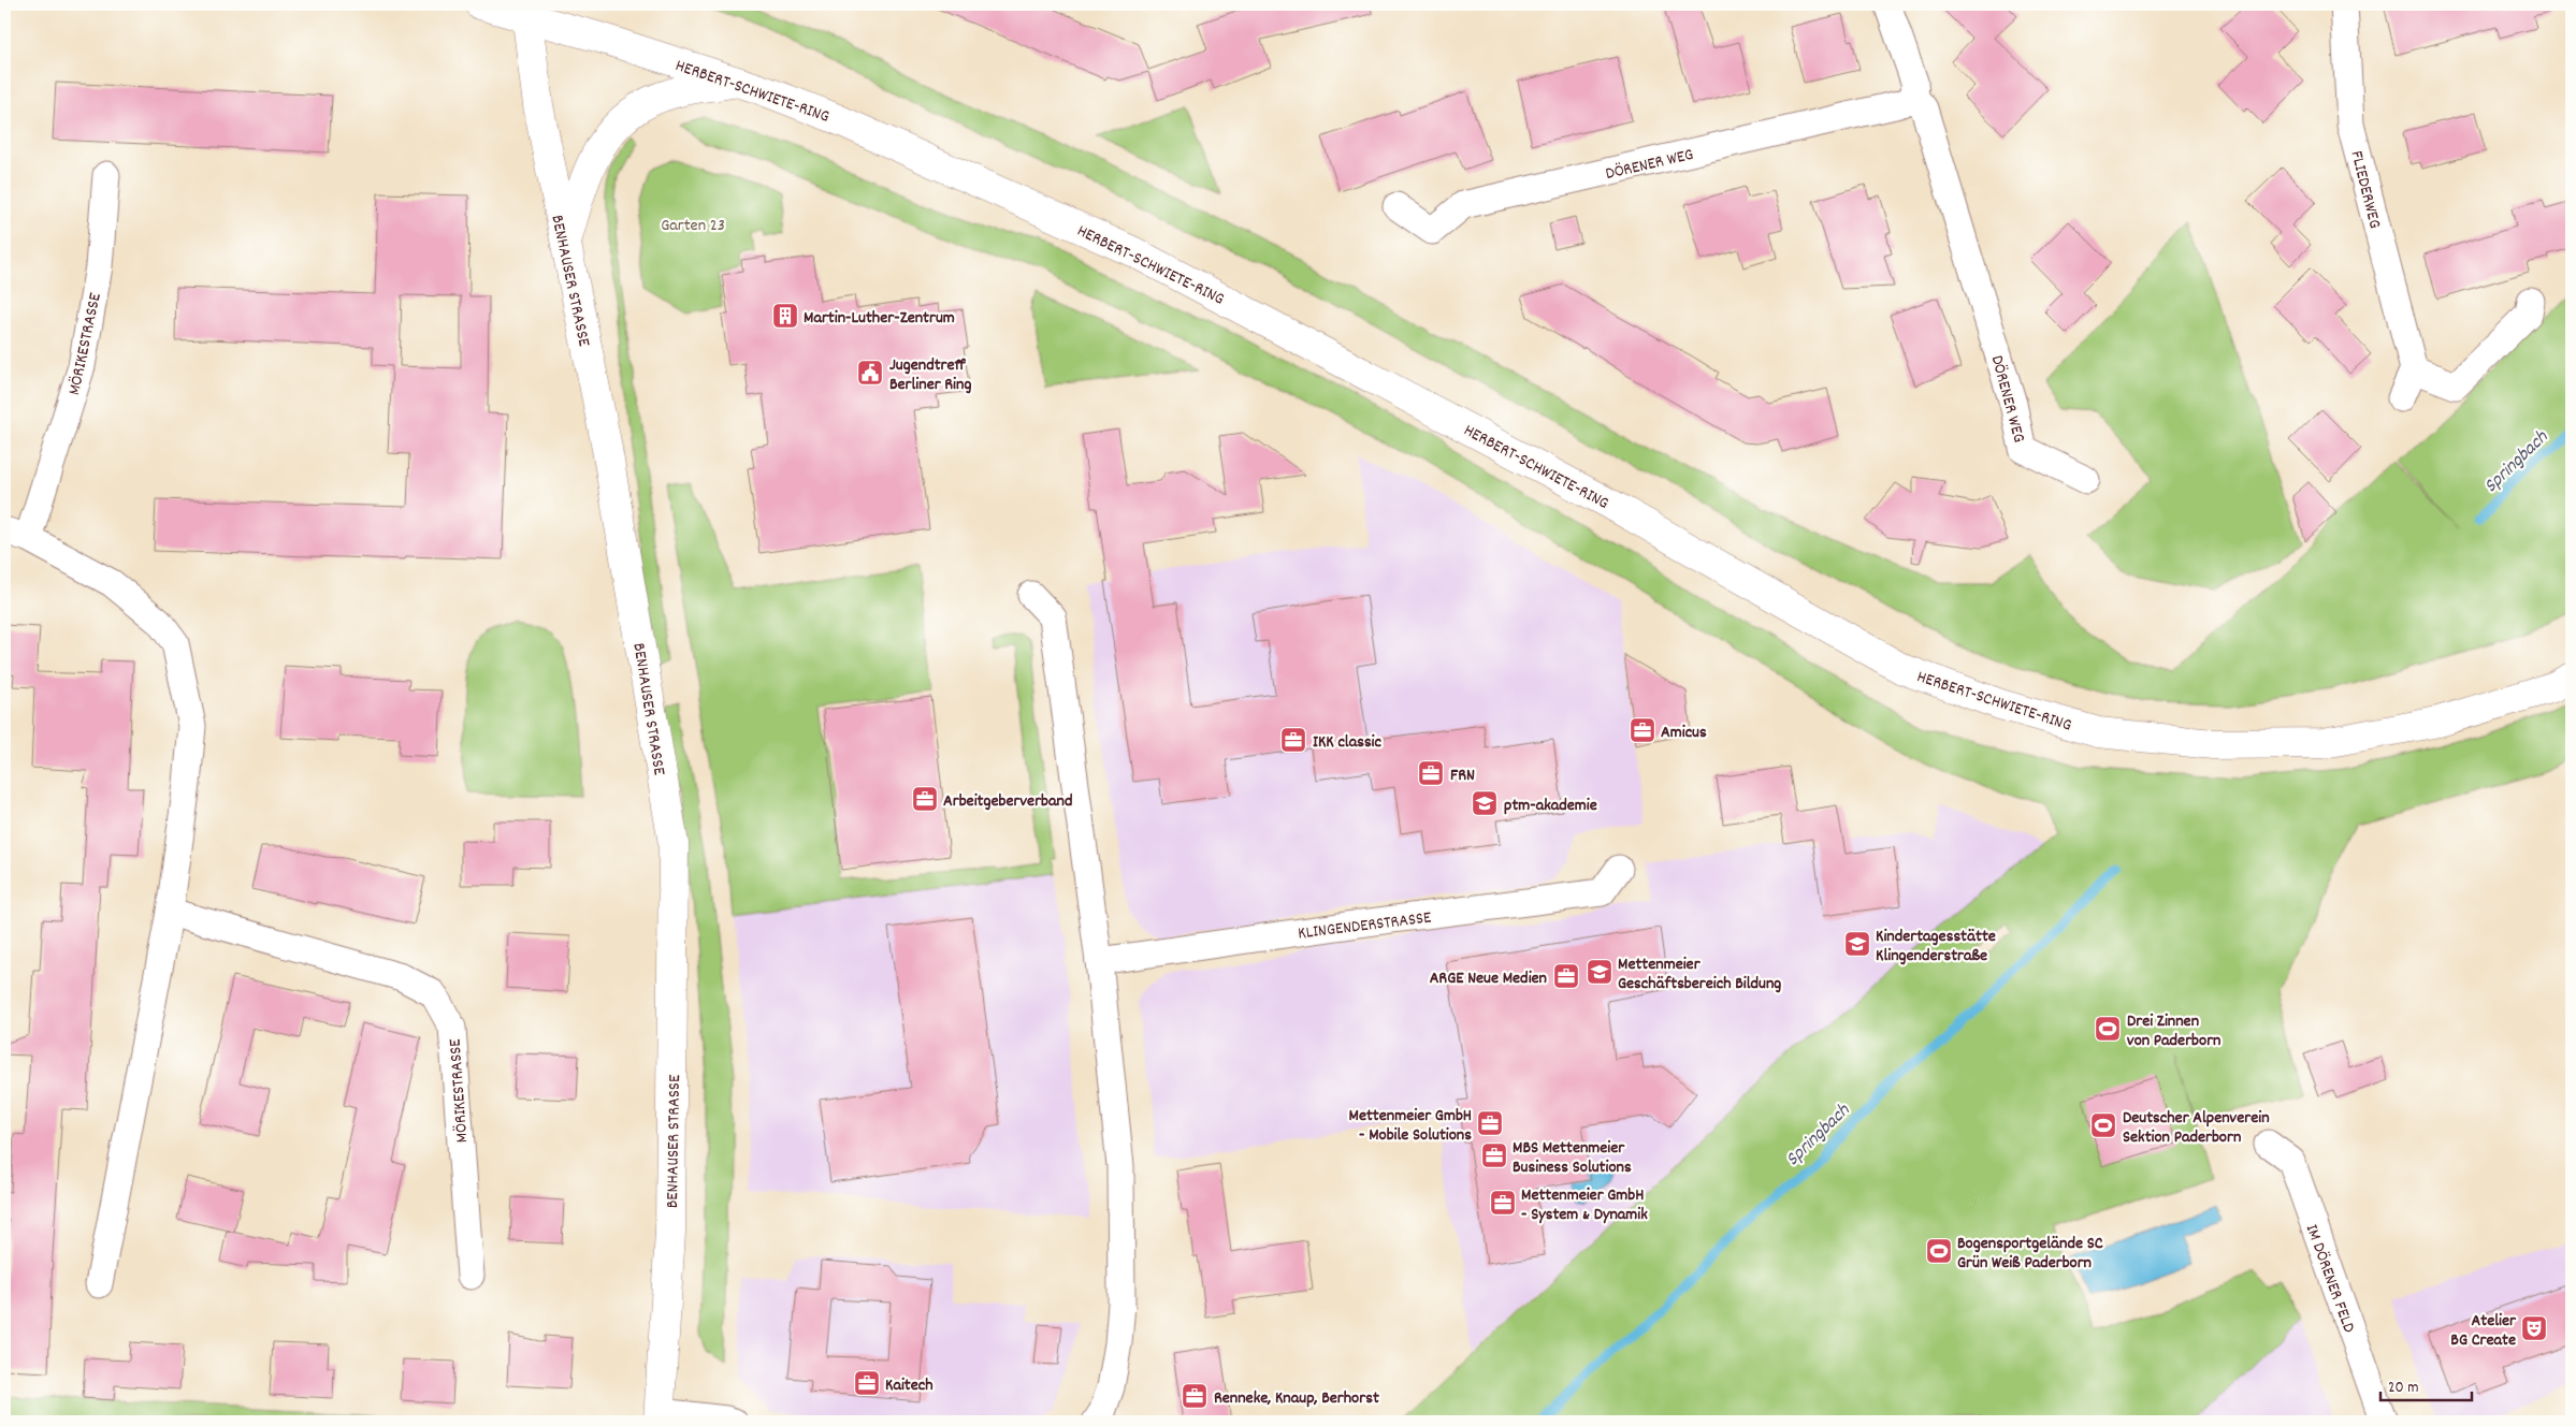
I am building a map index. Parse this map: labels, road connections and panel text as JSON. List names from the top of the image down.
{
  "streets": {
    "main road": ["HERBERT-SCHWIETE-RING", "BENHAUSER STRASSE"],
    "street": [
      "DÖRENER WEG",
      "FLIEDERWEG",
      "MÖRIKESTRASSE",
      "KLINGENDERSTRASSE",
      "IM DÖRENER FELD"
    ]
  },
  "crossings": [
    ["HERBERT-SCHWIETE-RING", "BENHAUSER STRASSE"]
  ],
  "water": ["Springbach"],
  "parks": ["Garten 23"],
  "places": {
    "building": ["Martin-Luther-Zentrum"],
    "public building": ["Jugendtreff Berliner Ring"],
    "office": [
      "Amicus",
      "IKK classic",
      "FRN",
      "Arbeitgeberverband",
      "ARGE Neue Medien",
      "Mettenmeier GmbH - Mobile Solutions",
      "MBS Mettenmeier Business Solutions",
      "Mettenmeier GmbH - System & Dynamik",
      "Kaitech",
      "Renneke, Knaup, Berhorst"
    ],
    "school or university": ["ptm-akademie", "Kindertagesstätte Klingenderstraße", "Mettenmeier Geschäftsbereich Bildung"],
    "sports": ["Drei Zinnen von Paderborn", "Deutscher Alpenverein Sektion Paderborn", "Bogensportgelände SC Grün Weiß Paderborn"],
    "theatre": ["Atelier BG Create"]
  },
  "scale_bar": "20 m"
}
